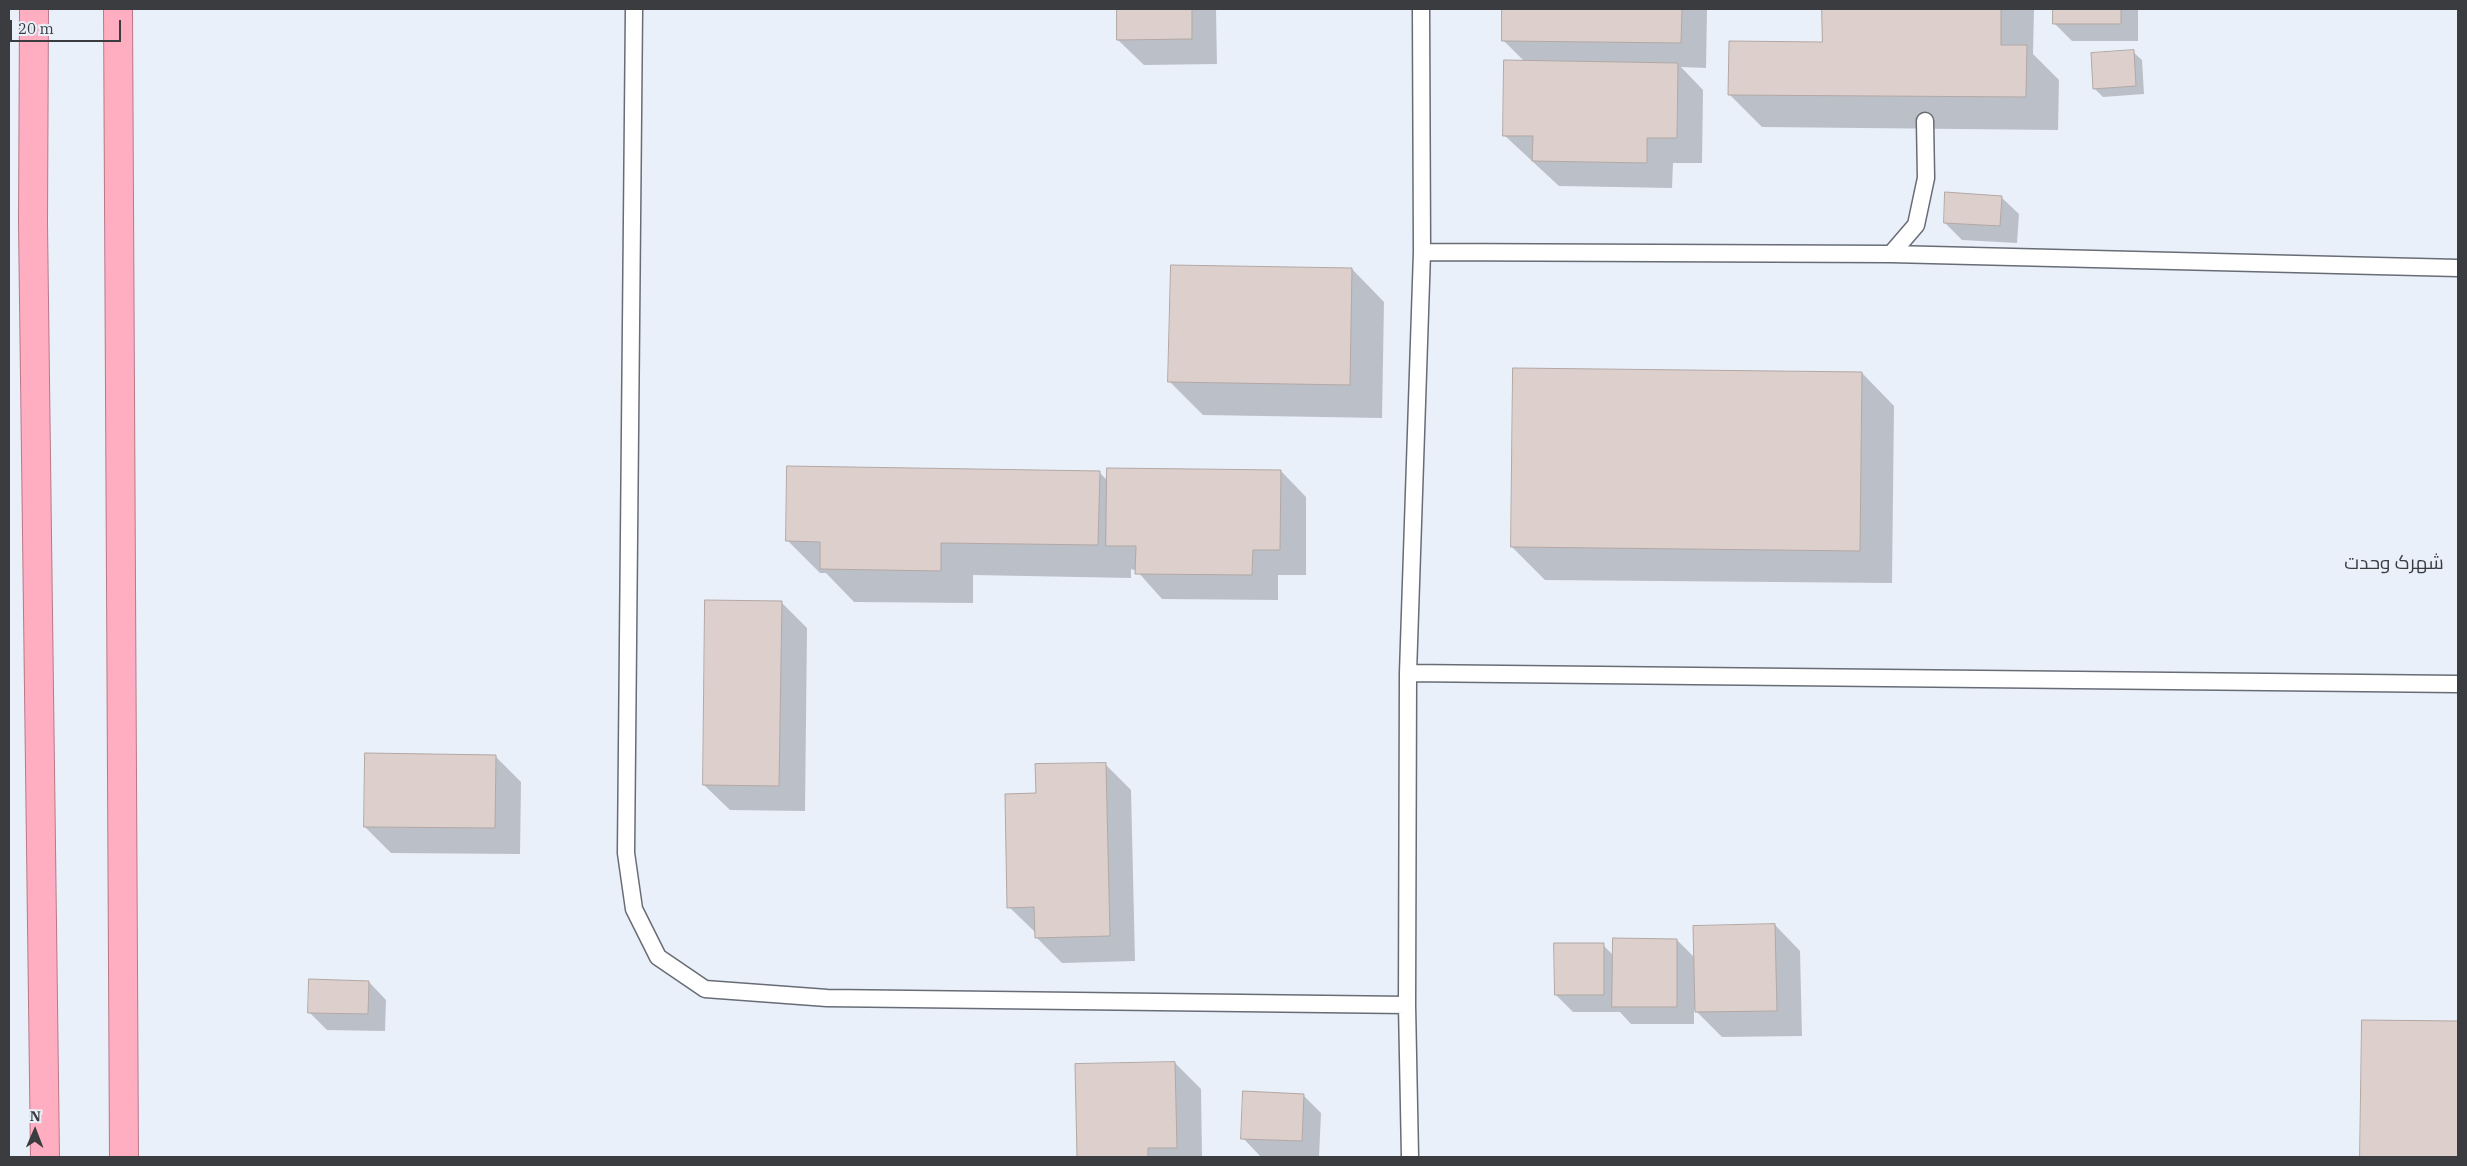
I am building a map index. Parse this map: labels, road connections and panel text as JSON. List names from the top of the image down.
{
  "districts": ["شهرک وحدت"],
  "scale_bar": "20 m",
  "north": "top"
}
